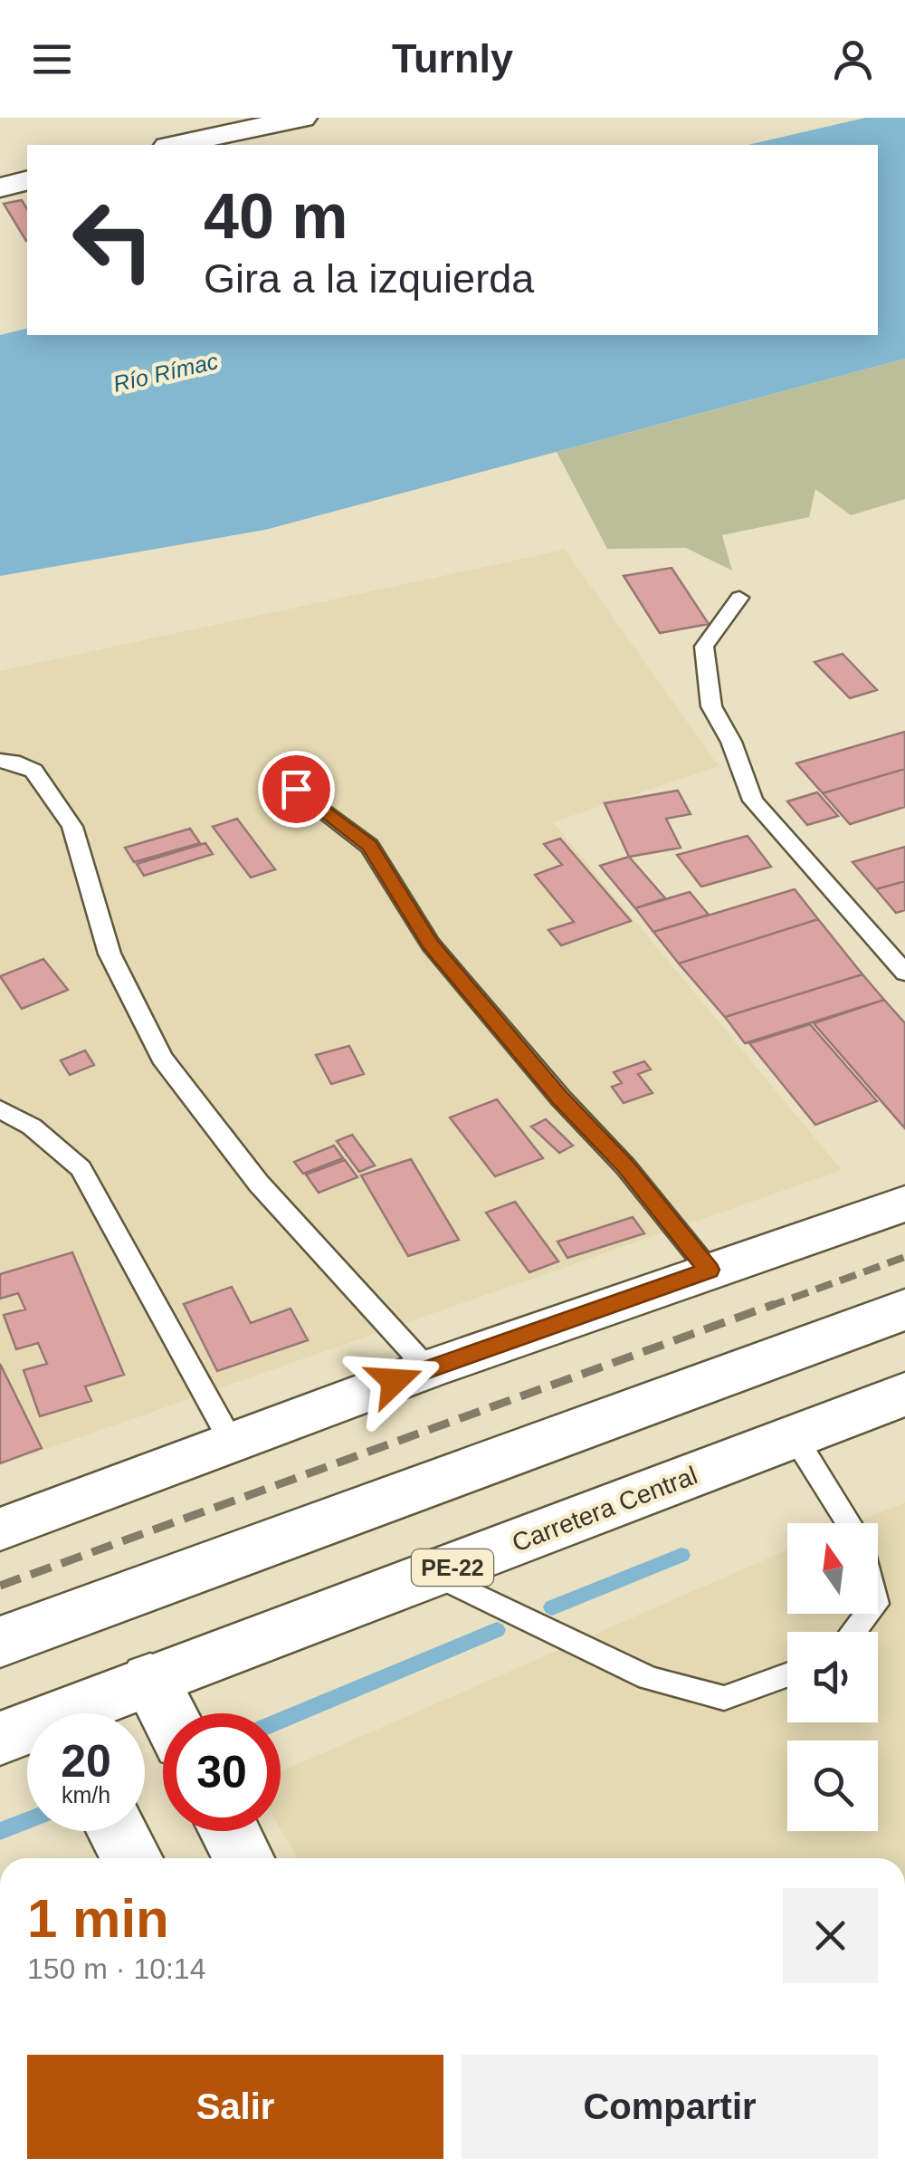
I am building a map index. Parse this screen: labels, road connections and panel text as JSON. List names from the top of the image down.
{
  "streets": {
    "main road": ["Carretera Central", "PE-22"]
  },
  "water": ["Río Rímac"],
  "north": "top",
  "page": {
    "header": "Turnly",
    "turn": ["40 m", "Gira a la izquierda"],
    "speed": "20 km/h",
    "limit": "30",
    "heading": ["1 min", "150 m · 10:14"],
    "buttons": ["Salir", "Compartir"]
  }
}
